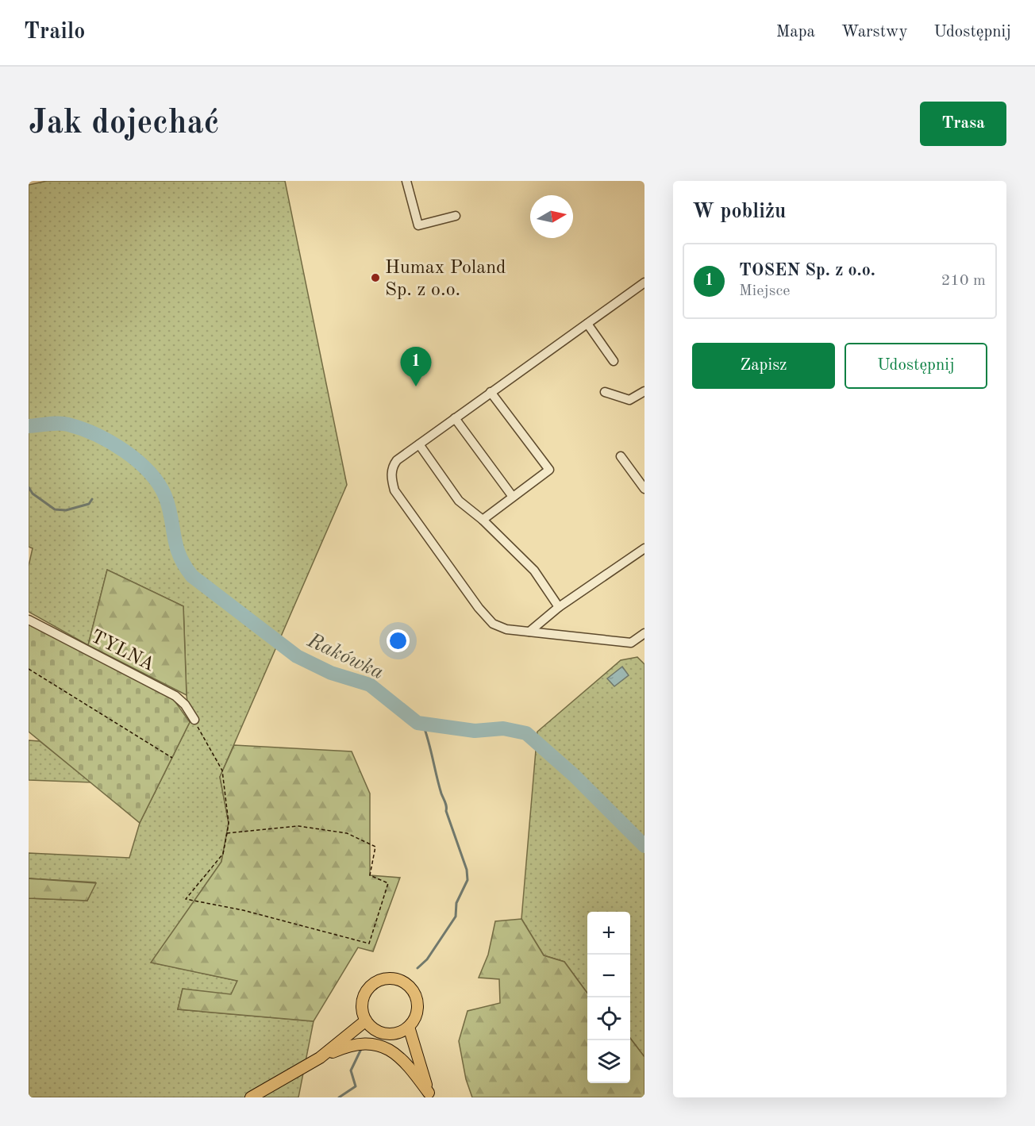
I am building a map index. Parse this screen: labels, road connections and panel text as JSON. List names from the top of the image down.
{
  "streets": {
    "street": ["TYLNA"]
  },
  "water": ["Rakówka"],
  "places": ["Humax Poland Sp. z o.o."],
  "north": "right",
  "page": {
    "header": "Trailo",
    "nav": ["Mapa", "Warstwy", "Udostępnij"],
    "buttons": [
      "Trasa",
      ["Zapisz", "Udostępnij"]
    ],
    "title": "Jak dojechać",
    "heading": "W pobliżu",
    "list": [
      {
        "mark": "1",
        "name": "TOSEN Sp. z o.o.",
        "note": "Miejsce",
        "value": "210 m"
      }
    ],
    "pins": "1",
    "map_buttons": ["+", "−"]
  }
}
